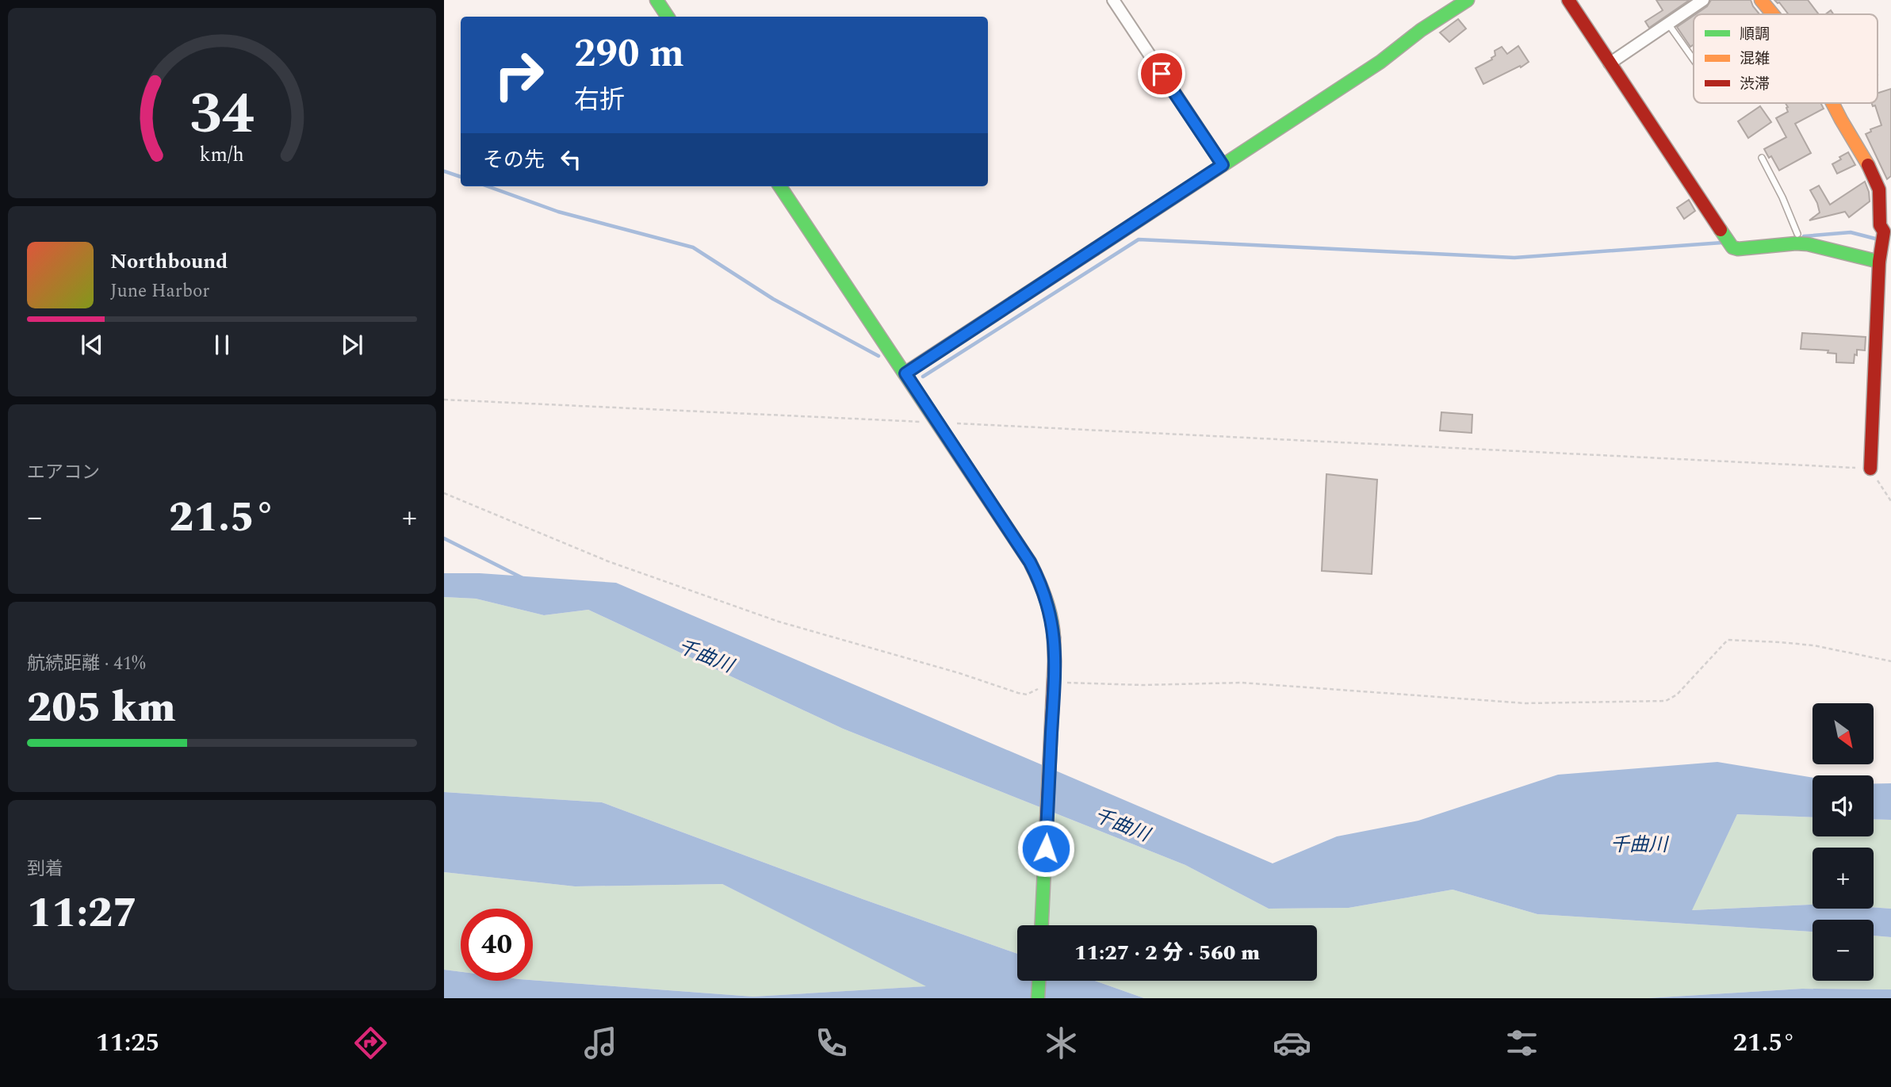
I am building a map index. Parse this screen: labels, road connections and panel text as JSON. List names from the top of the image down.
{
  "water": ["千曲川"],
  "legend": ["順調", "混雑", "渋滞"],
  "north": "bottom right",
  "page": {
    "turn": ["290 m", "右折"],
    "then": "その先",
    "song": ["Northbound", "June Harbor"],
    "tile": [
      "エアコン",
      ["航続距離 · 41%", "205 km"],
      ["到着", "11:27"]
    ],
    "heat": ["−", "21.5°", "+"],
    "map_buttons": ["+", "−"],
    "limit": "40",
    "trip": "11:27 · 2 分 · 560 m",
    "tabs": ["11:25", "21.5°"],
    "gauge": ["34", "km/h"]
  }
}
